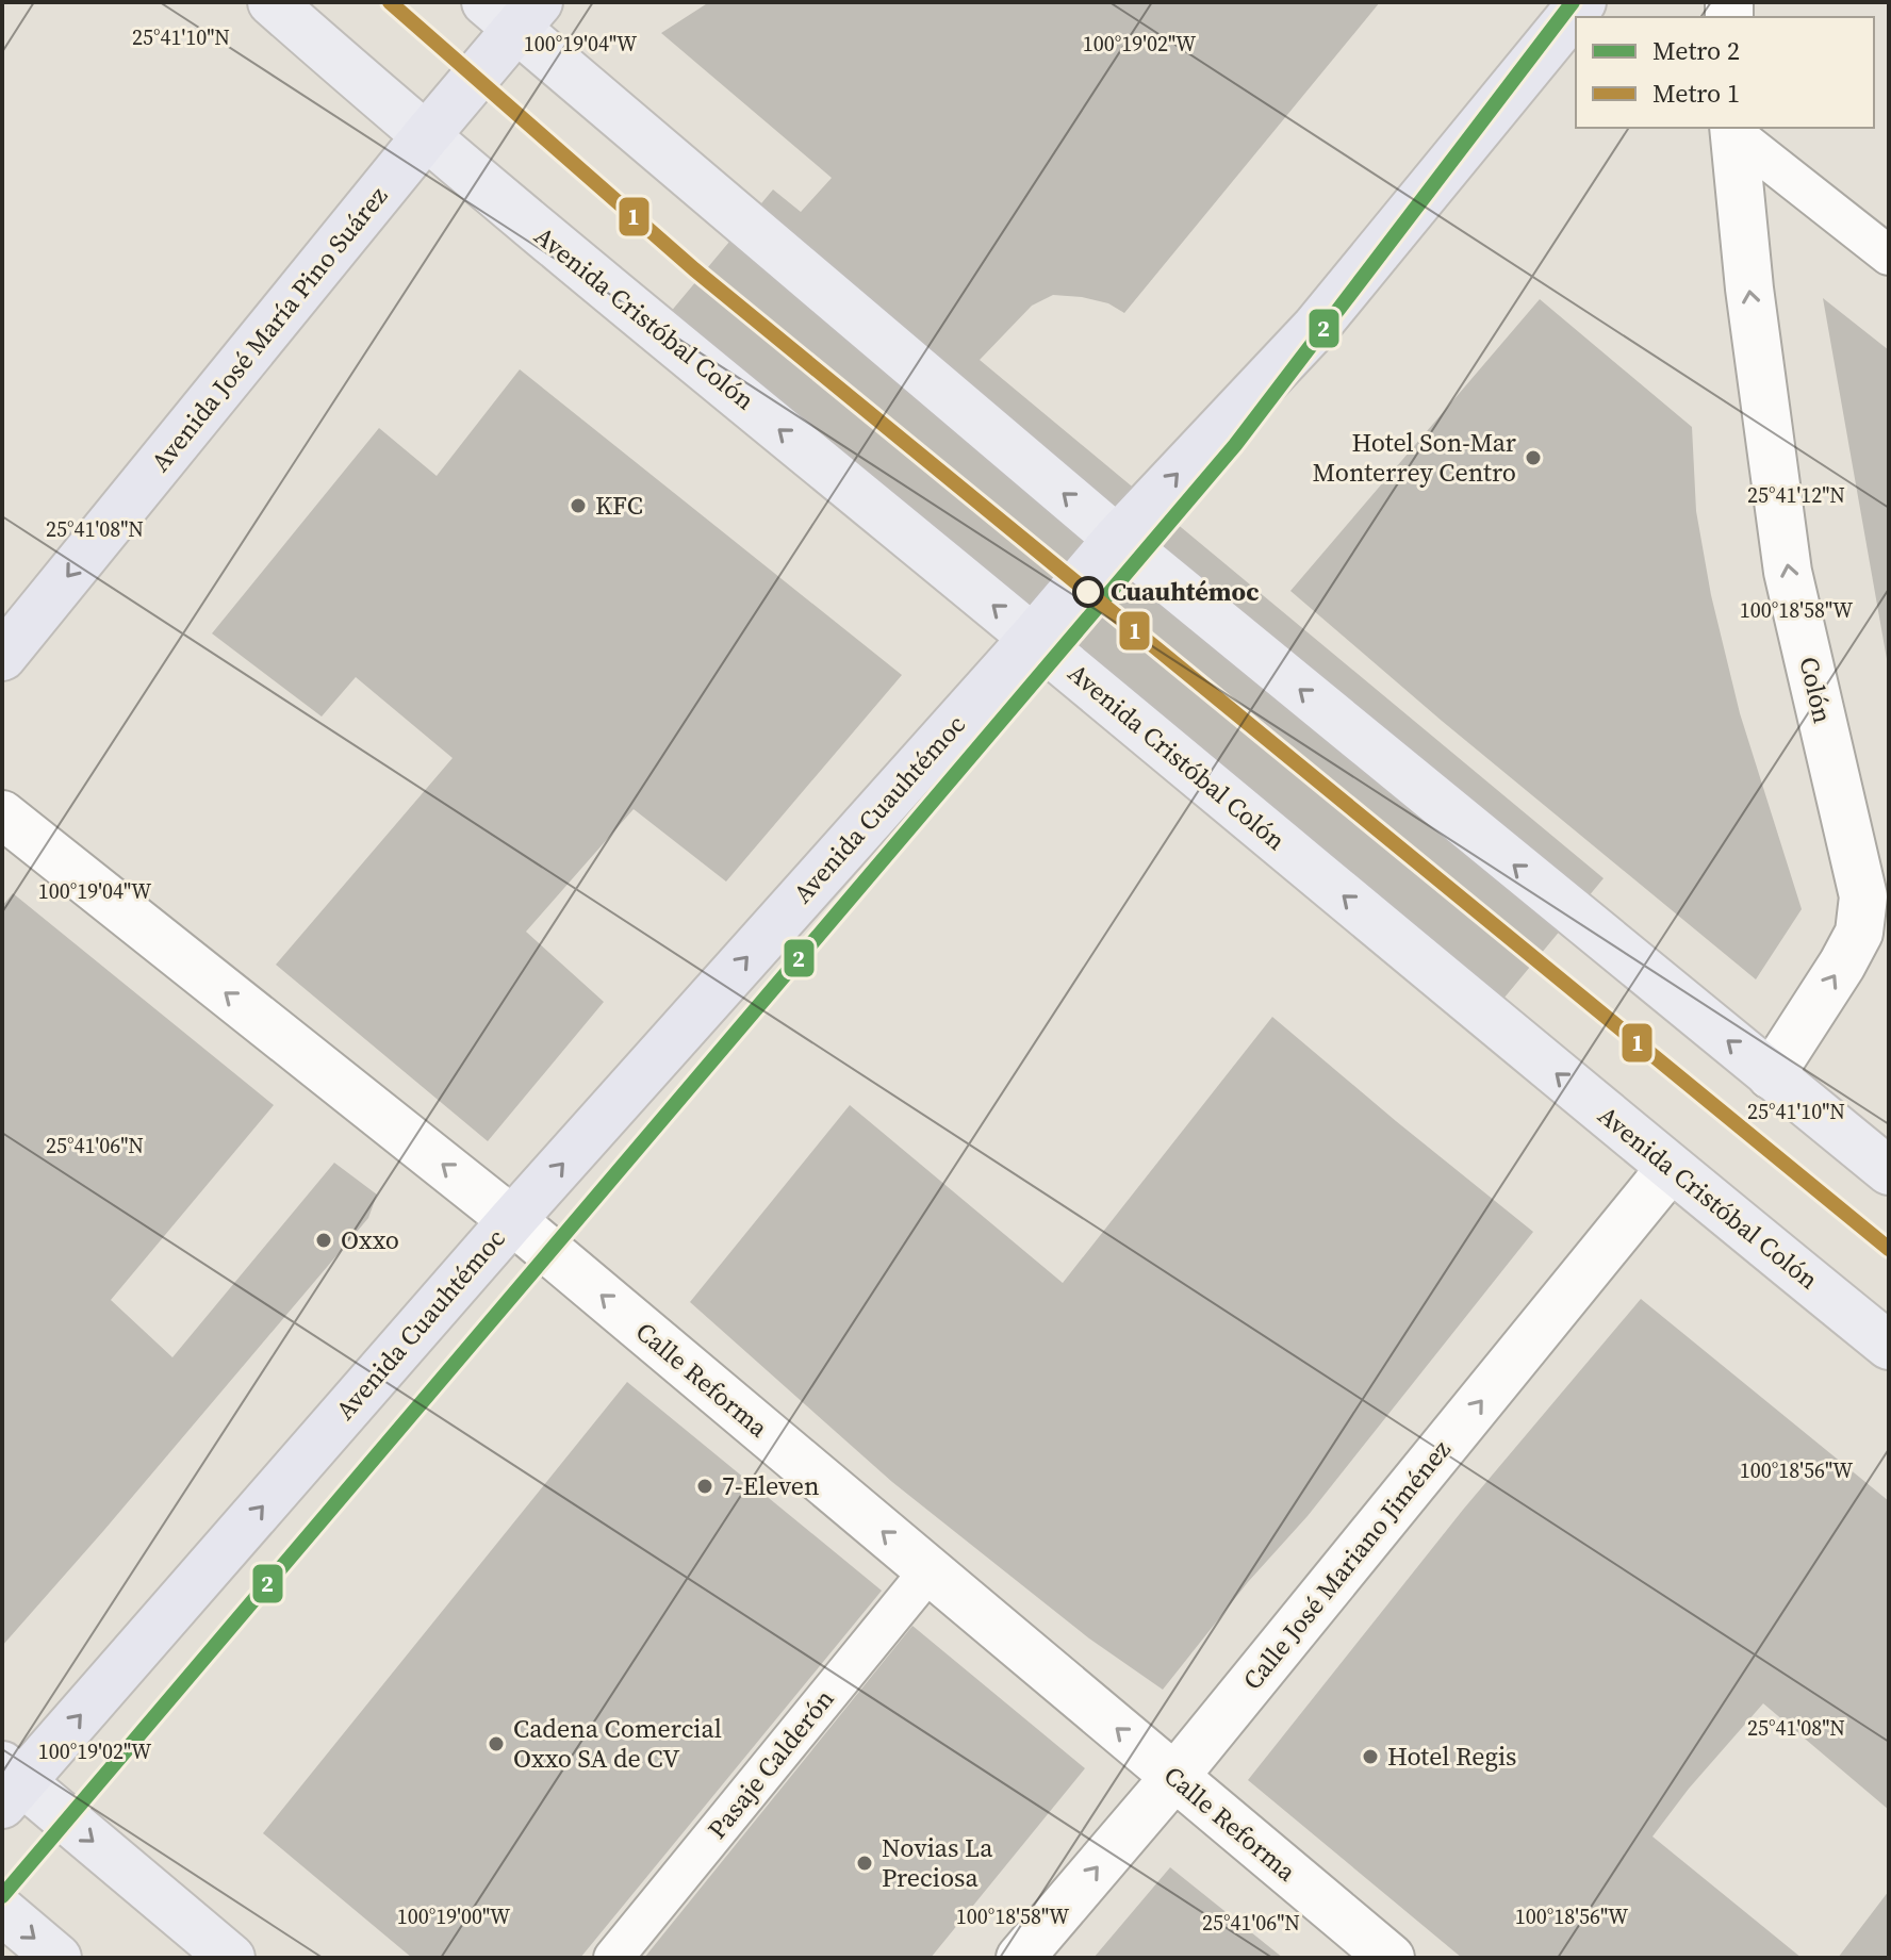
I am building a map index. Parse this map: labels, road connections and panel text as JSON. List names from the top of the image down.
{
  "streets": {
    "highway": ["Avenida José María Pino Suárez", "Avenida Cuauhtémoc"],
    "main road": ["Avenida Cristóbal Colón"],
    "street": [
      "Colón",
      "Calle Reforma",
      "Calle José Mariano Jiménez",
      "Pasaje Calderón"
    ]
  },
  "crossings": [
    ["Avenida Cristóbal Colón", "Avenida José María Pino Suárez"],
    ["Avenida Cristóbal Colón", "Avenida Cuauhtémoc"],
    ["Avenida Cristóbal Colón", "Calle José Mariano Jiménez"],
    ["Avenida Cuauhtémoc", "Calle Reforma"],
    ["Calle Reforma", "Calle José Mariano Jiménez"],
    ["Calle Reforma", "Pasaje Calderón"]
  ],
  "one_way": [
    "Avenida José María Pino Suárez",
    "Colón",
    "Avenida Cuauhtémoc",
    "Calle Reforma",
    "Calle José Mariano Jiménez"
  ],
  "places": [
    "Hotel Son-Mar Monterrey Centro",
    "KFC",
    "Cuauhtémoc",
    "Oxxo",
    "7-Eleven",
    "Cadena Comercial Oxxo SA de CV",
    "Hotel Regis",
    "Novias La Preciosa"
  ],
  "lines": ["metro line 2", "metro line 1"],
  "legend": ["Metro 2", "Metro 1"],
  "coordinates": [
    "25°41'10\"N",
    "100°19'04\"W",
    "100°19'02\"W",
    "25°41'12\"N",
    "25°41'08\"N",
    "100°18'58\"W",
    "25°41'06\"N",
    "100°18'56\"W",
    "100°19'00\"W"
  ]
}
